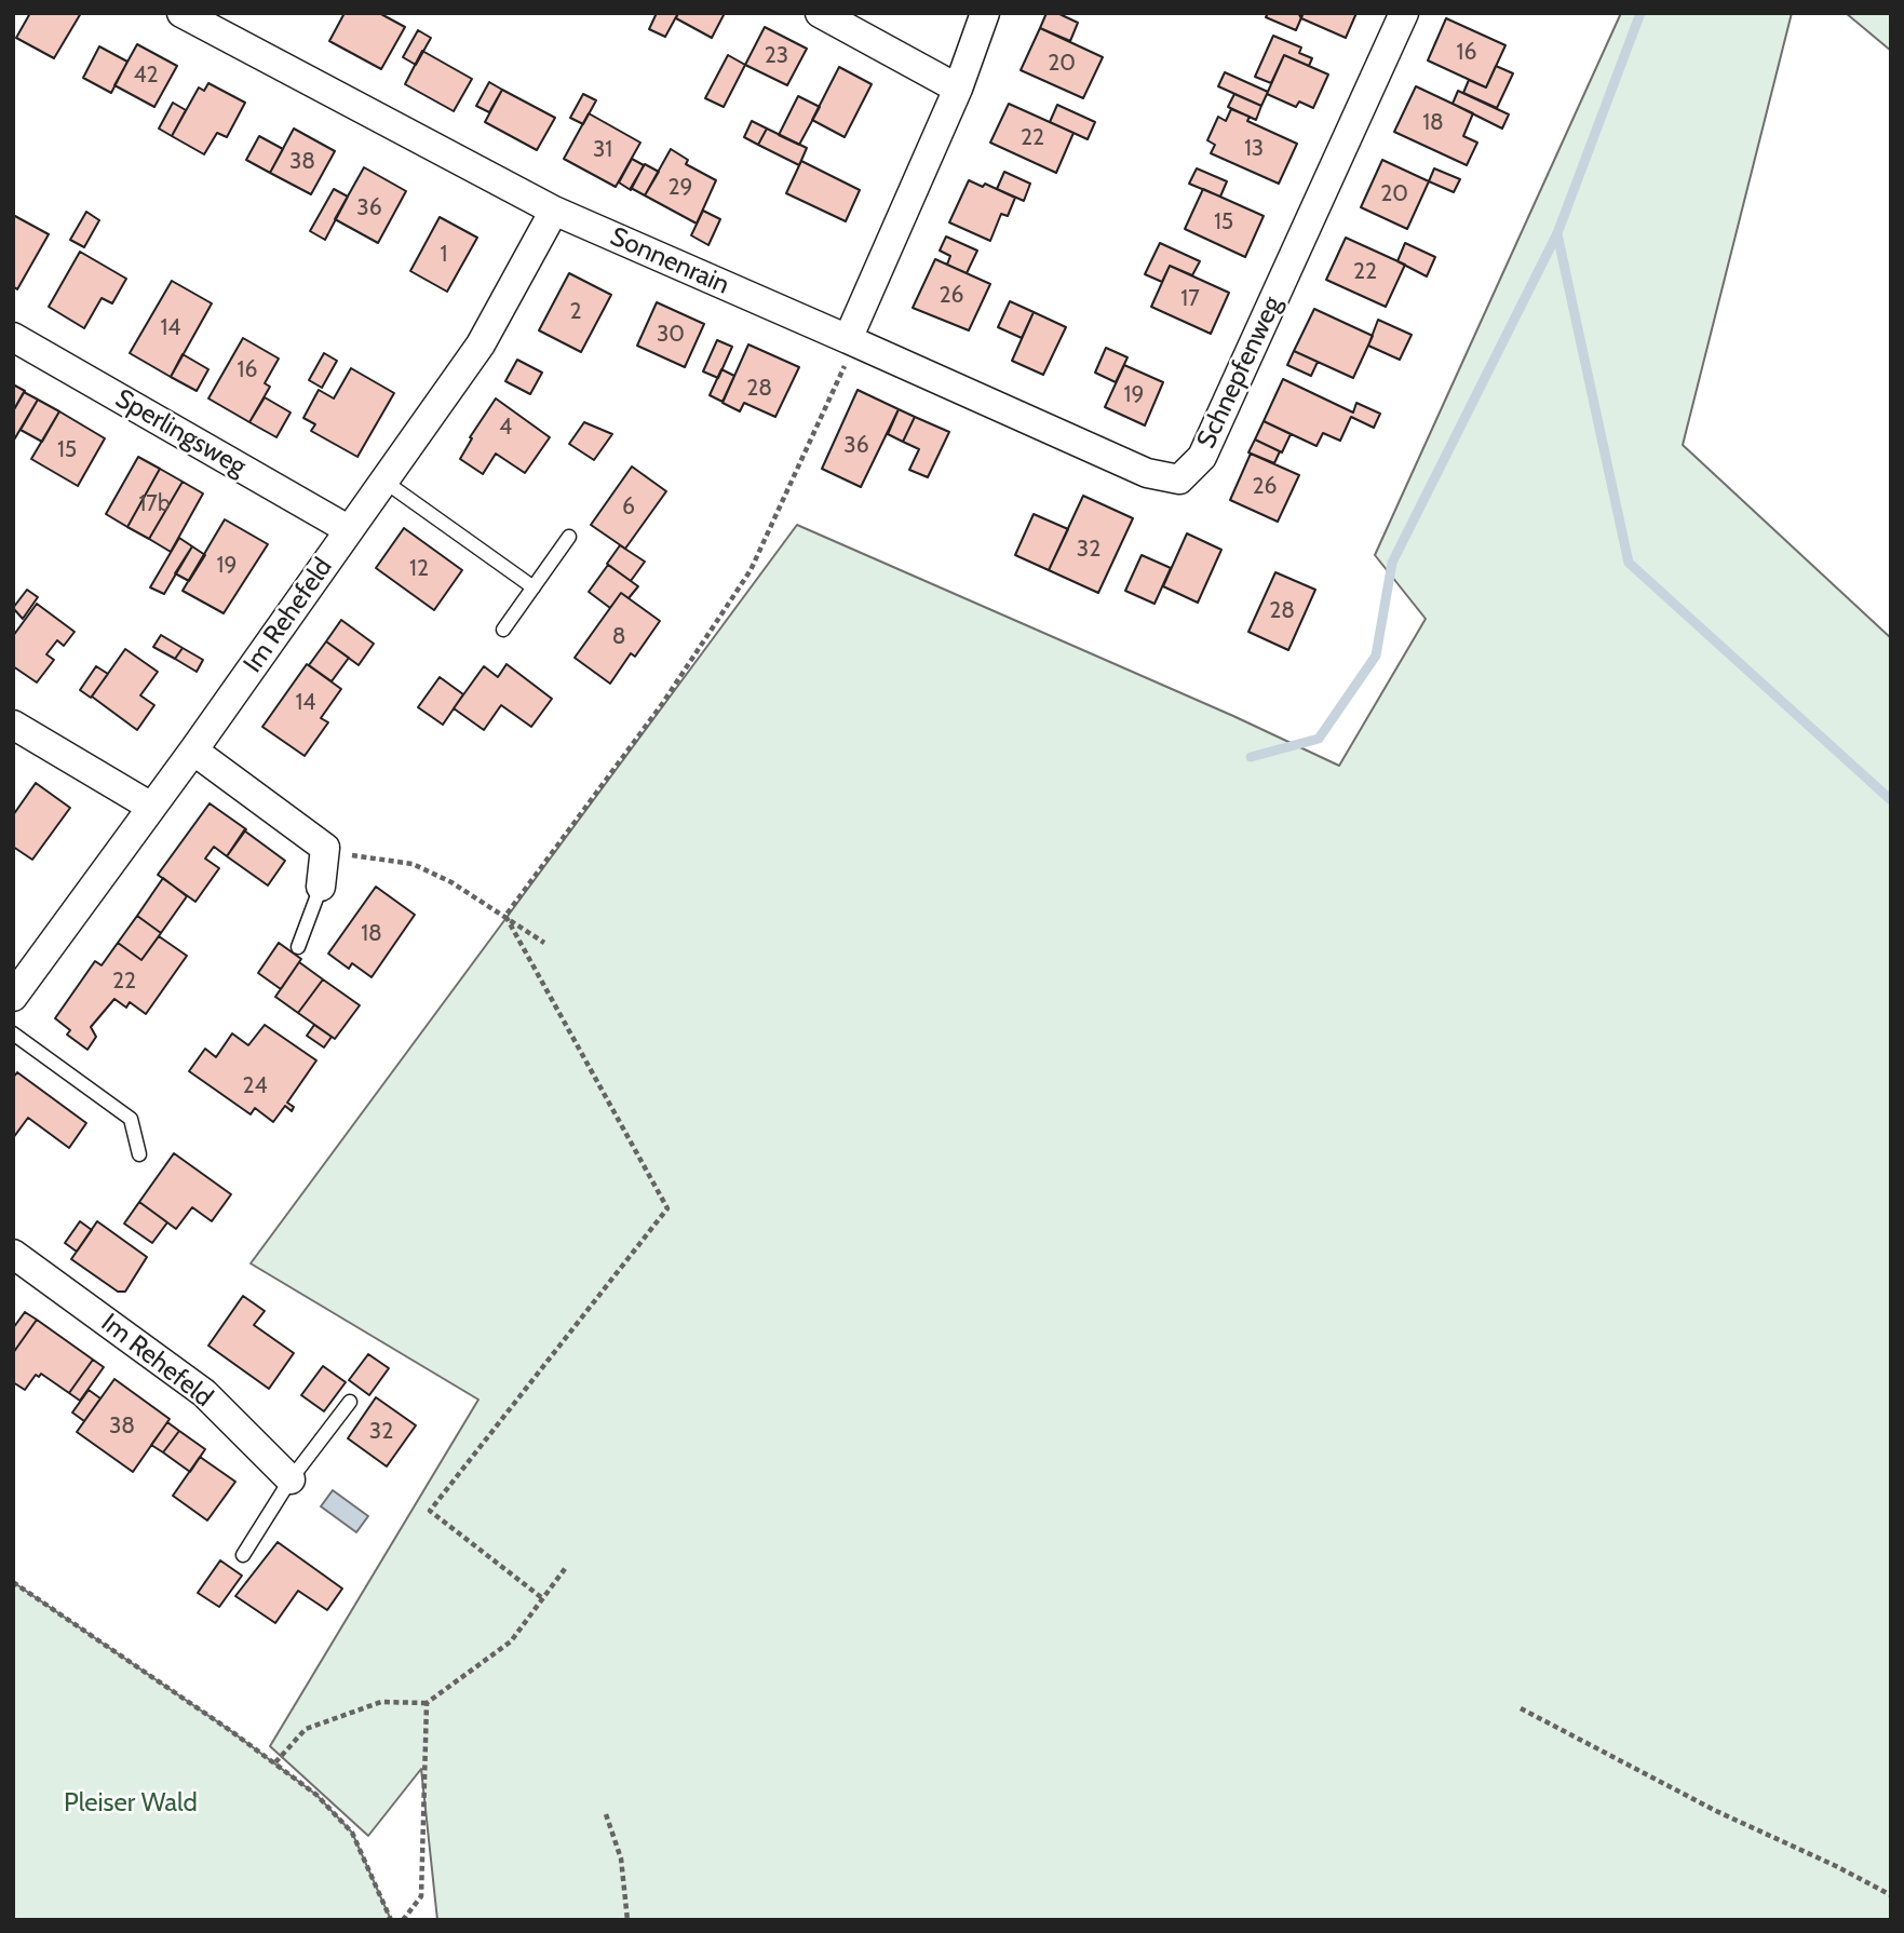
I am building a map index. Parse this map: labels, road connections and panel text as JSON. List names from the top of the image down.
{
  "streets": {
    "street": [
      "Sonnenrain",
      "Schnepfenweg",
      "Sperlingsweg",
      "Im Rehefeld"
    ]
  },
  "crossings": [
    ["Sonnenrain", "Schnepfenweg"],
    ["Sonnenrain", "Im Rehefeld"],
    ["Sperlingsweg", "Im Rehefeld"]
  ],
  "parks": ["Pleiser Wald"],
  "house_numbers": [
    "16",
    "23",
    "20",
    "42",
    "18",
    "22",
    "13",
    "31",
    "38",
    "29",
    "20",
    "36",
    "15",
    "1",
    "22",
    "26",
    "17",
    "2",
    "14",
    "30",
    "16",
    "28",
    "19",
    "4",
    "36",
    "15",
    "26",
    "17b",
    "6",
    "32",
    "19",
    "12",
    "28",
    "8",
    "14",
    "18",
    "22",
    "24",
    "38",
    "32"
  ]
}
